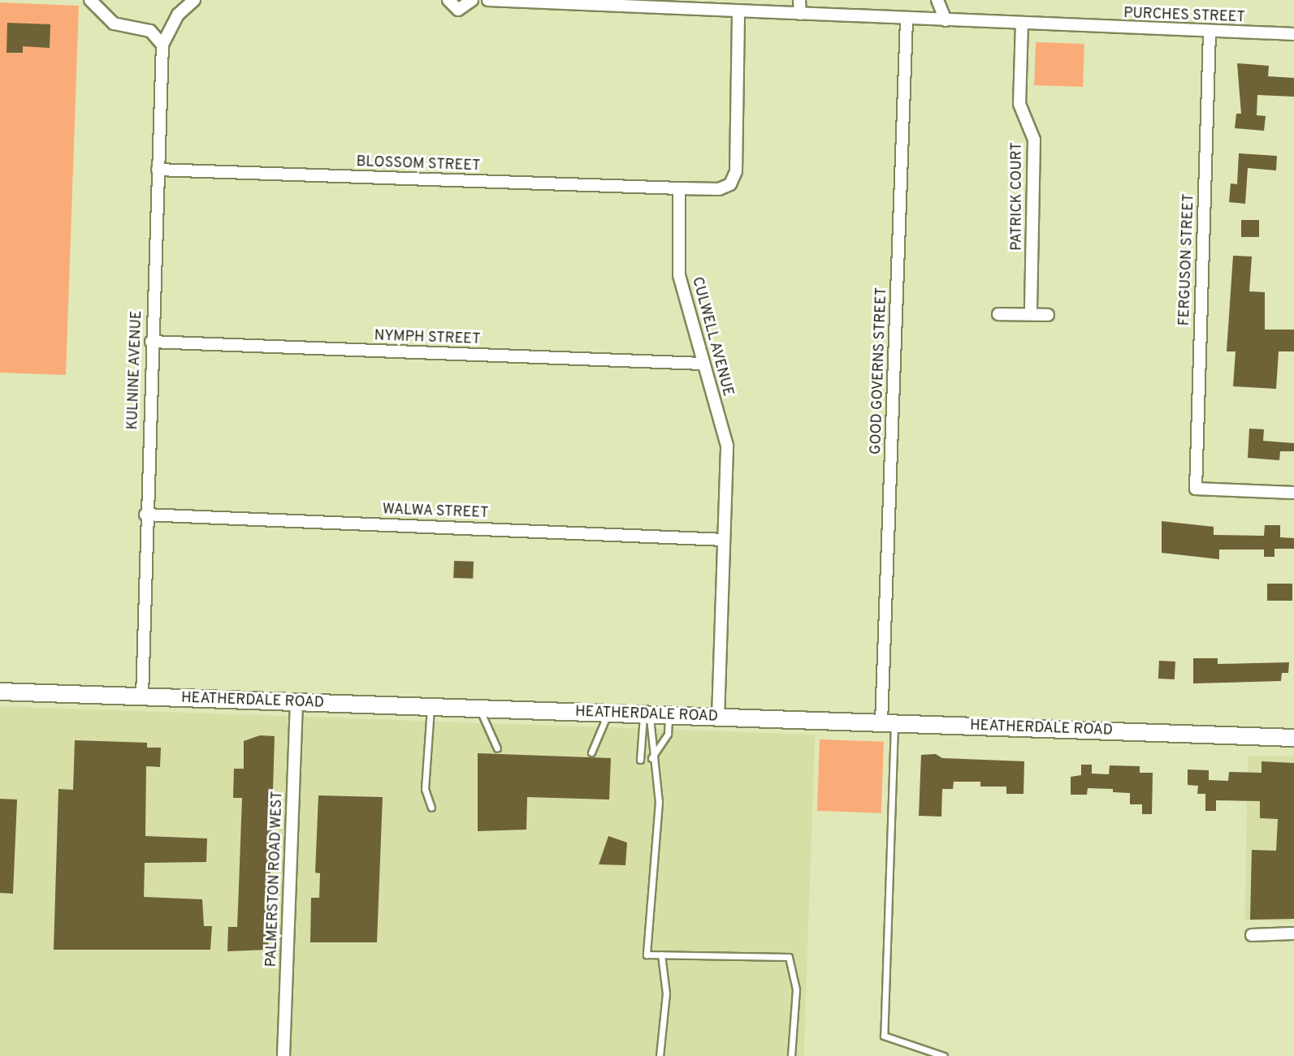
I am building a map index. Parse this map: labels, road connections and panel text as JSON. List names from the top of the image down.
{
  "streets": {
    "main road": ["HEATHERDALE ROAD"],
    "street": [
      "PURCHES STREET",
      "BLOSSOM STREET",
      "PATRICK COURT",
      "FERGUSON STREET",
      "CULWELL AVENUE",
      "NYMPH STREET",
      "KULNINE AVENUE",
      "GOOD GOVERNS STREET",
      "WALWA STREET",
      "PALMERSTON ROAD WEST"
    ]
  },
  "crossings": [
    ["PURCHES STREET", "PATRICK COURT"],
    ["PURCHES STREET", "FERGUSON STREET"],
    ["PURCHES STREET", "GOOD GOVERNS STREET"],
    ["BLOSSOM STREET", "CULWELL AVENUE"],
    ["BLOSSOM STREET", "KULNINE AVENUE"],
    ["CULWELL AVENUE", "NYMPH STREET"],
    ["CULWELL AVENUE", "WALWA STREET"],
    ["CULWELL AVENUE", "HEATHERDALE ROAD"],
    ["NYMPH STREET", "KULNINE AVENUE"],
    ["KULNINE AVENUE", "WALWA STREET"],
    ["KULNINE AVENUE", "HEATHERDALE ROAD"],
    ["GOOD GOVERNS STREET", "HEATHERDALE ROAD"],
    ["HEATHERDALE ROAD", "PALMERSTON ROAD WEST"]
  ]
}
